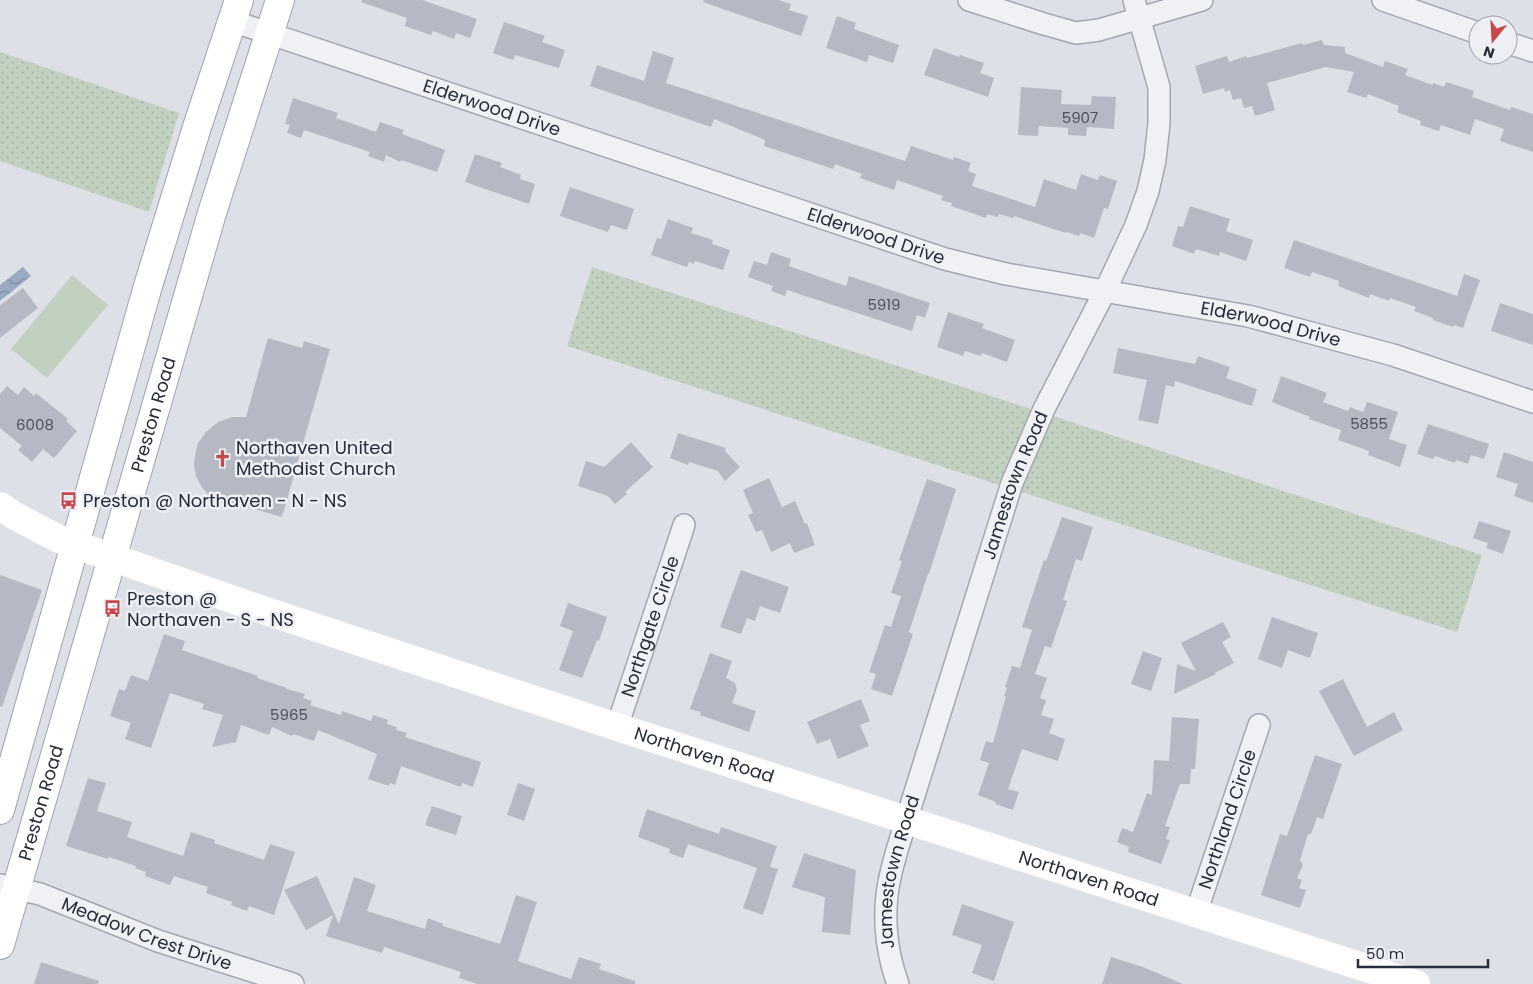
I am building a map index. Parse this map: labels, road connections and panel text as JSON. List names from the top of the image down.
{
  "streets": {
    "main road": ["Preston Road", "Northaven Road"],
    "street": [
      "Elderwood Drive",
      "Jamestown Road",
      "Northgate Circle",
      "Northland Circle",
      "Meadow Crest Drive"
    ]
  },
  "crossings": [
    ["Elderwood Drive", "Preston Road"],
    ["Elderwood Drive", "Jamestown Road"],
    ["Preston Road", "Northaven Road"],
    ["Preston Road", "Meadow Crest Drive"],
    ["Jamestown Road", "Northaven Road"],
    ["Northgate Circle", "Northaven Road"],
    ["Northaven Road", "Northland Circle"]
  ],
  "places": {
    "church": ["Northaven United Methodist Church"],
    "bus stop": ["Preston @ Northaven - N - NS", "Preston @ Northaven - S - NS"]
  },
  "house_numbers": [
    "5907",
    "5919",
    "5855",
    "6008",
    "5965"
  ],
  "scale_bar": "50 m",
  "north": "bottom"
}
